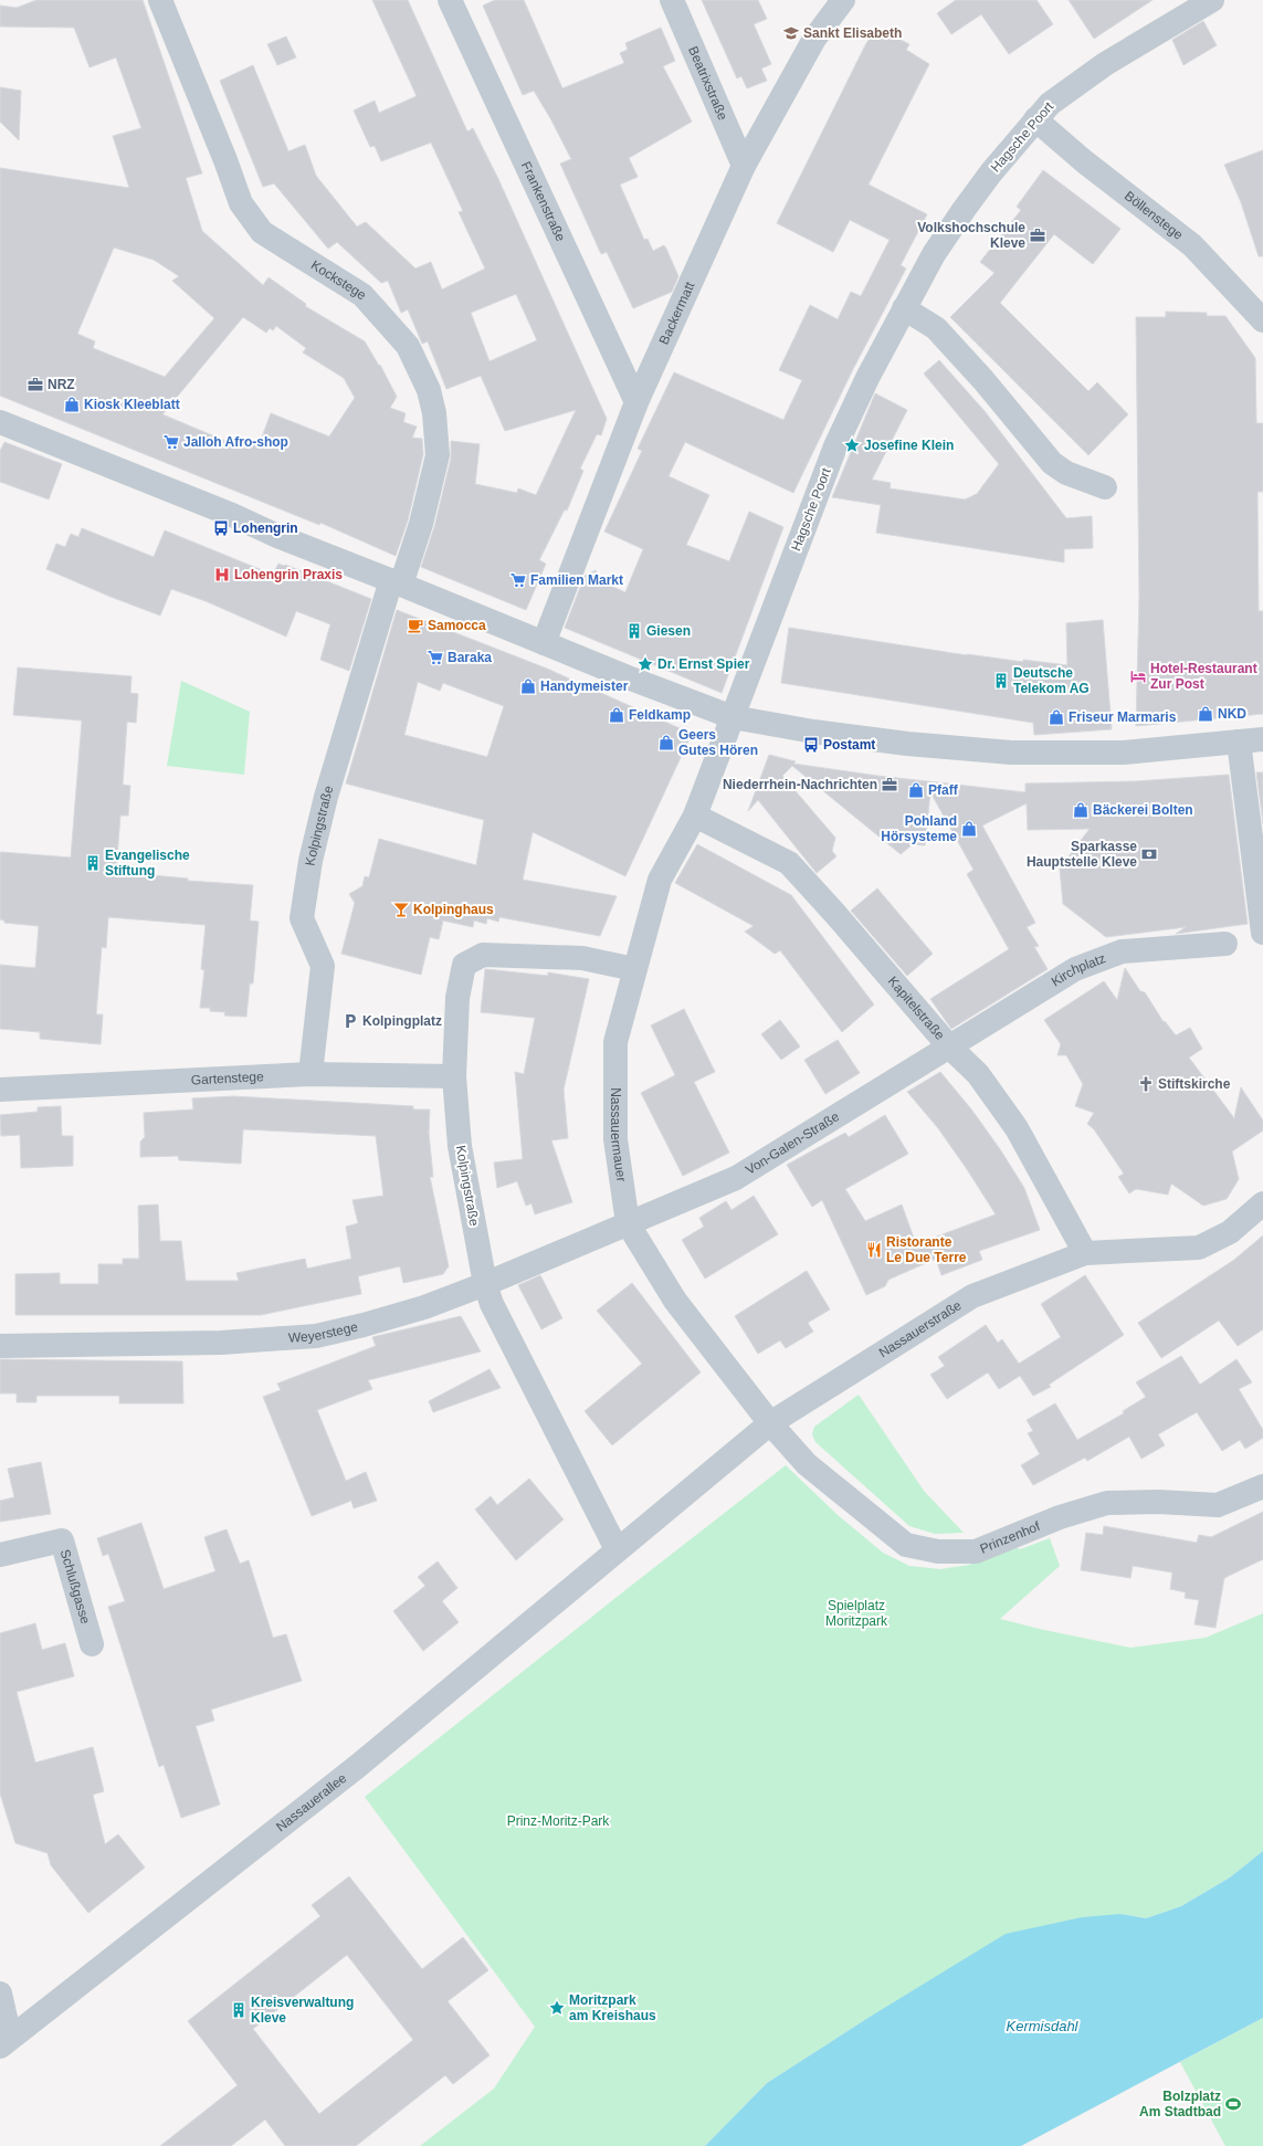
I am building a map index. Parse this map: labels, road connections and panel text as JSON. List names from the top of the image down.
{
  "streets": {
    "street": [
      "Beatrixstraße",
      "Hagsche Poort",
      "Frankenstraße",
      "Böllenstege",
      "Kockstege",
      "Backermatt",
      "Kolpingstraße",
      "Kirchplatz",
      "Kapitelstraße",
      "Gartenstege",
      "Nassauermauer",
      "Von-Galen-Straße",
      "Nassauerstraße",
      "Weyerstege",
      "Prinzenhof",
      "Schlußgasse",
      "Nassauerallee"
    ]
  },
  "crossings": [
    ["Beatrixstraße", "Backermatt"],
    ["Hagsche Poort", "Böllenstege"],
    ["Hagsche Poort", "Kapitelstraße"],
    ["Hagsche Poort", "Nassauermauer"],
    ["Frankenstraße", "Backermatt"],
    ["Kockstege", "Kolpingstraße"],
    ["Kolpingstraße", "Gartenstege"],
    ["Kolpingstraße", "Nassauermauer"],
    ["Kolpingstraße", "Nassauerstraße"],
    ["Kolpingstraße", "Weyerstege"],
    ["Kolpingstraße", "Nassauerallee"],
    ["Kirchplatz", "Kapitelstraße"],
    ["Kirchplatz", "Von-Galen-Straße"],
    ["Kapitelstraße", "Nassauermauer"],
    ["Kapitelstraße", "Von-Galen-Straße"],
    ["Kapitelstraße", "Nassauerstraße"],
    ["Nassauermauer", "Von-Galen-Straße"],
    ["Nassauermauer", "Nassauerstraße"],
    ["Nassauermauer", "Weyerstege"],
    ["Nassauermauer", "Prinzenhof"],
    ["Von-Galen-Straße", "Weyerstege"],
    ["Nassauerstraße", "Prinzenhof"],
    ["Nassauerstraße", "Nassauerallee"]
  ],
  "water": ["Kermisdahl"],
  "parks": ["Spielplatz Moritzpark", "Prinz-Moritz-Park"],
  "places": {
    "school or university": ["Sankt Elisabeth"],
    "office": ["Volkshochschule Kleve", "NRZ", "Niederrhein-Nachrichten"],
    "shop": [
      "Kiosk Kleeblatt",
      "Handymeister",
      "NKD",
      "Feldkamp",
      "Friseur Marmaris",
      "Geers Gutes Hören",
      "Pfaff",
      "Bäckerei Bolten",
      "Pohland Hörsysteme"
    ],
    "supermarket": ["Jalloh Afro-shop", "Familien Markt", "Baraka"],
    "place": ["Josefine Klein", "Dr. Ernst Spier", "Moritzpark am Kreishaus"],
    "bus stop": ["Lohengrin", "Postamt"],
    "hospital": ["Lohengrin Praxis"],
    "cafe": ["Samocca"],
    "building": [
      "Giesen",
      "Deutsche Telekom AG",
      "Evangelische Stiftung",
      "Kreisverwaltung Kleve"
    ],
    "hotel": ["Hotel-Restaurant Zur Post"],
    "bank": ["Sparkasse Hauptstelle Kleve"],
    "bar": ["Kolpinghaus"],
    "parking": ["Kolpingplatz"],
    "church": ["Stiftskirche"],
    "restaurant": ["Ristorante Le Due Terre"],
    "sports": ["Bolzplatz Am Stadtbad"]
  }
}
